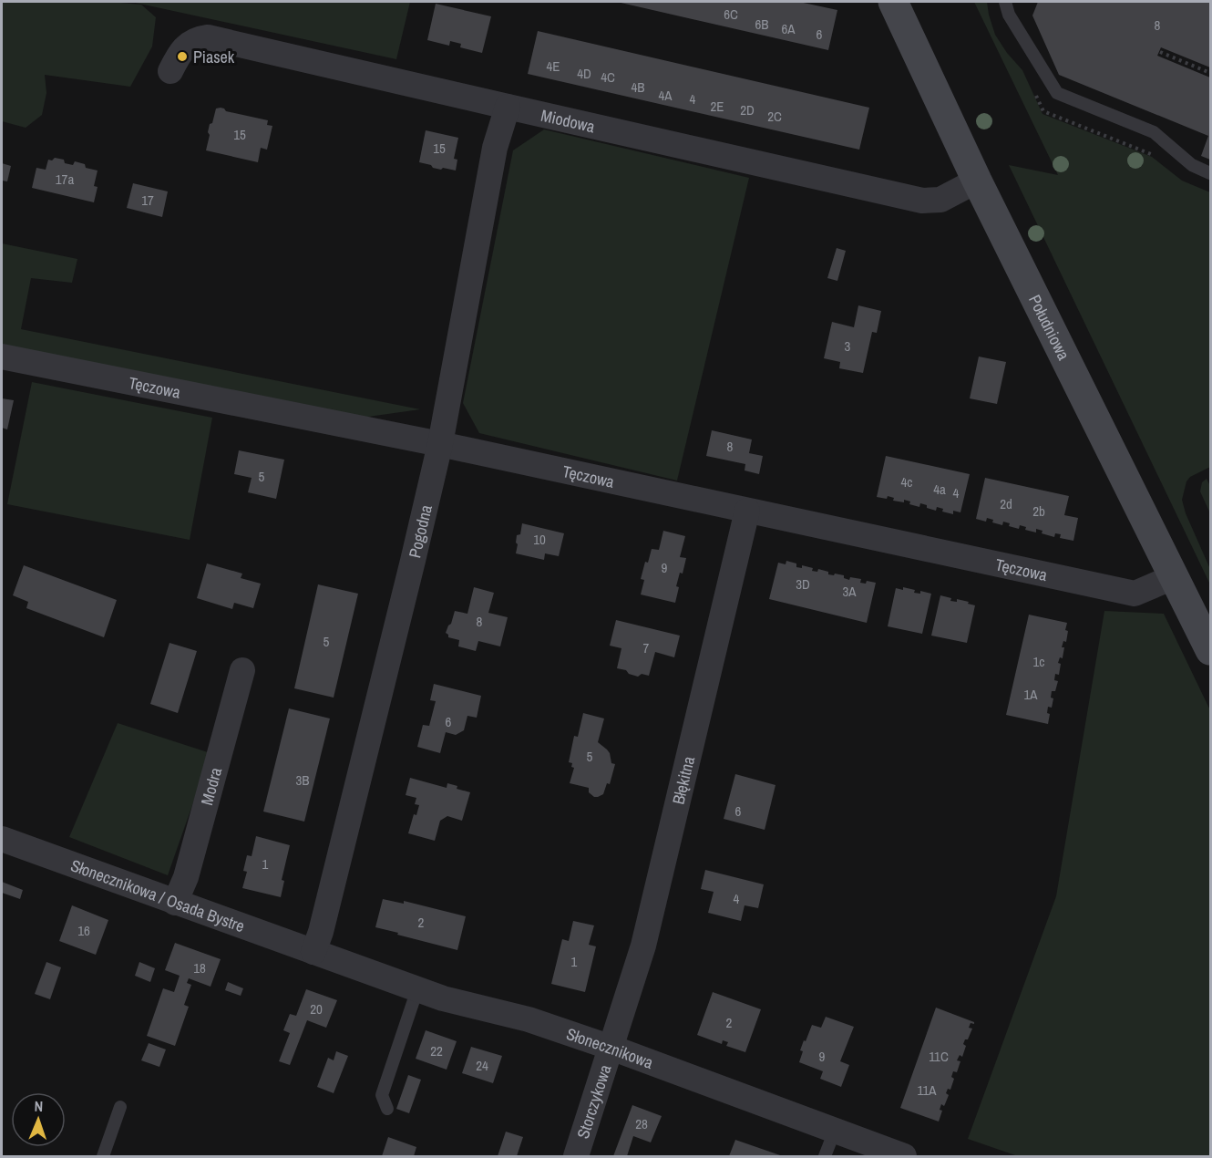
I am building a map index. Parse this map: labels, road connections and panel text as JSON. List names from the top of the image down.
{
  "streets": {
    "street": [
      "Miodowa",
      "Południowa",
      "Tęczowa",
      "Pogodna",
      "Błękitna",
      "Modra",
      "Słonecznikowa / Osada Bystre",
      "Słonecznikowa",
      "Storczykowa"
    ]
  },
  "crossings": [
    ["Miodowa", "Południowa"],
    ["Miodowa", "Pogodna"],
    ["Południowa", "Tęczowa"],
    ["Tęczowa", "Pogodna"],
    ["Tęczowa", "Błękitna"],
    ["Pogodna", "Słonecznikowa / Osada Bystre"],
    ["Pogodna", "Słonecznikowa"],
    ["Błękitna", "Słonecznikowa"],
    ["Błękitna", "Storczykowa"],
    ["Modra", "Słonecznikowa / Osada Bystre"],
    ["Słonecznikowa / Osada Bystre", "Słonecznikowa"],
    ["Słonecznikowa", "Storczykowa"]
  ],
  "places": ["Piasek"],
  "house_numbers": [
    "6C",
    "6B",
    "8",
    "6A",
    "6",
    "4E",
    "4D",
    "4C",
    "4B",
    "4A",
    "4",
    "2E",
    "2D",
    "2C",
    "15",
    "15",
    "17a",
    "17",
    "3",
    "8",
    "5",
    "4c",
    "4a",
    "4",
    "2d",
    "2b",
    "10",
    "9",
    "3D",
    "3A",
    "8",
    "5",
    "7",
    "1c",
    "1A",
    "6",
    "5",
    "3B",
    "6",
    "1",
    "4",
    "2",
    "16",
    "1",
    "18",
    "20",
    "2",
    "22",
    "9",
    "11C",
    "24",
    "11A",
    "28"
  ],
  "north": "top"
}
